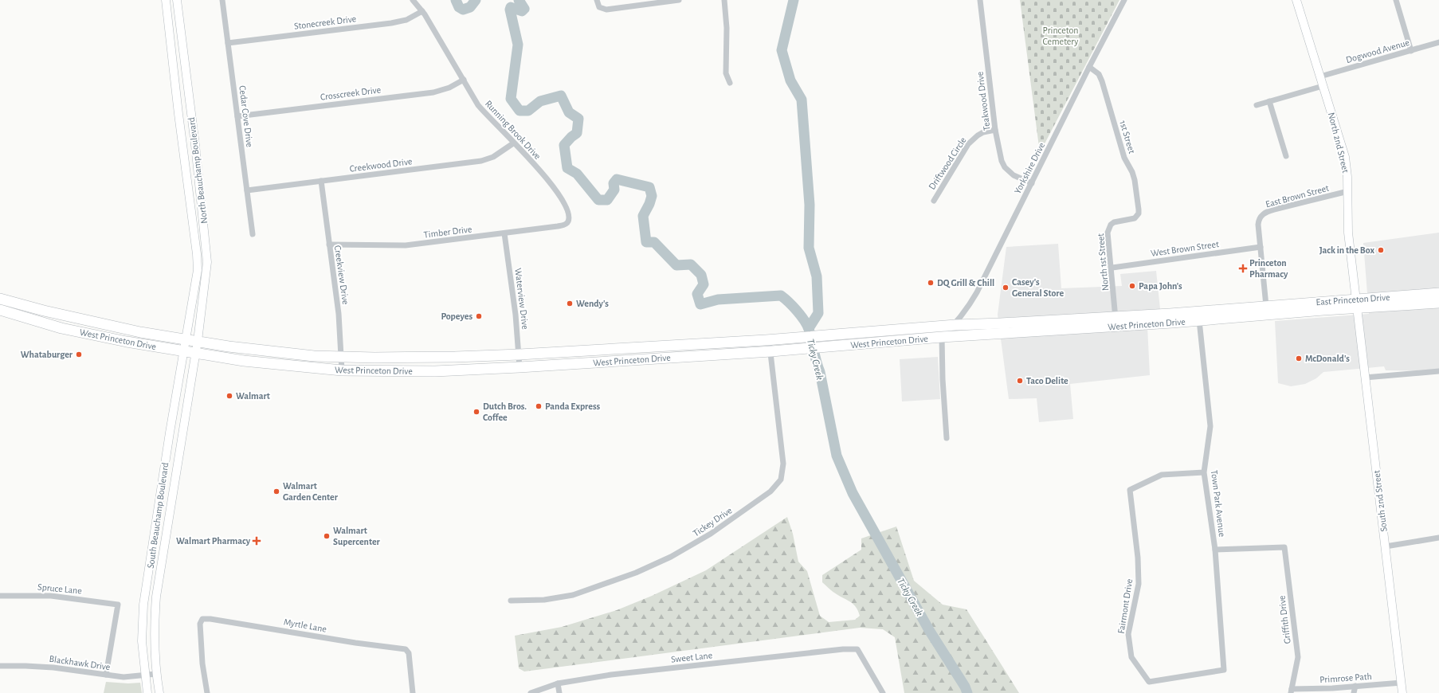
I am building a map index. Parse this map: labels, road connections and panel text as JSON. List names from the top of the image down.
{
  "streets": {
    "highway": ["East Princeton Drive", "West Princeton Drive"],
    "street": [
      "Stonecreek Drive",
      "Dogwood Avenue",
      "Crosscreek Drive",
      "Teakwood Drive",
      "Cedar Cove Drive",
      "Running Brook Drive",
      "1st Street",
      "North 2nd Street",
      "Driftwood Circle",
      "Creekwood Drive",
      "Yorkshire Drive",
      "North Beauchamp Boulevard",
      "East Brown Street",
      "Timber Drive",
      "West Brown Street",
      "North 1st Street",
      "Creekview Drive",
      "Waterview Drive",
      "South 2nd Street",
      "Town Park Avenue",
      "South Beauchamp Boulevard",
      "Tickey Drive",
      "Spruce Lane",
      "Fairmont Drive",
      "Griffith Drive",
      "Myrtle Lane",
      "Sweet Lane",
      "Blackhawk Drive",
      "Primrose Path"
    ]
  },
  "crossings": [
    ["Stonecreek Drive", "Cedar Cove Drive"],
    ["Stonecreek Drive", "Running Brook Drive"],
    ["Dogwood Avenue", "North 2nd Street"],
    ["Crosscreek Drive", "Cedar Cove Drive"],
    ["Crosscreek Drive", "Running Brook Drive"],
    ["Teakwood Drive", "Driftwood Circle"],
    ["Teakwood Drive", "Yorkshire Drive"],
    ["Cedar Cove Drive", "Creekwood Drive"],
    ["Running Brook Drive", "Creekwood Drive"],
    ["Running Brook Drive", "Timber Drive"],
    ["1st Street", "Yorkshire Drive"],
    ["1st Street", "North 1st Street"],
    ["North 2nd Street", "East Brown Street"],
    ["North 2nd Street", "East Princeton Drive"],
    ["North 2nd Street", "South 2nd Street"],
    ["Creekwood Drive", "Creekview Drive"],
    ["Yorkshire Drive", "West Princeton Drive"],
    ["North Beauchamp Boulevard", "West Princeton Drive"],
    ["North Beauchamp Boulevard", "South Beauchamp Boulevard"],
    ["East Brown Street", "West Brown Street"],
    ["Timber Drive", "Creekview Drive"],
    ["Timber Drive", "Waterview Drive"],
    ["West Brown Street", "North 1st Street"],
    ["North 1st Street", "West Princeton Drive"],
    ["Creekview Drive", "West Princeton Drive"],
    ["Waterview Drive", "West Princeton Drive"],
    ["East Princeton Drive", "West Princeton Drive"],
    ["East Princeton Drive", "South 2nd Street"],
    ["West Princeton Drive", "Town Park Avenue"],
    ["West Princeton Drive", "South Beauchamp Boulevard"],
    ["West Princeton Drive", "Tickey Drive"],
    ["South 2nd Street", "Primrose Path"],
    ["Town Park Avenue", "Fairmont Drive"],
    ["Town Park Avenue", "Griffith Drive"],
    ["South Beauchamp Boulevard", "Blackhawk Drive"],
    ["Spruce Lane", "Blackhawk Drive"],
    ["Griffith Drive", "Primrose Path"]
  ],
  "water": ["Ticky Creek"],
  "parks": ["Princeton Cemetery"],
  "places": {
    "other": [
      "Jack in the Box",
      "DQ Grill & Chill",
      "Papa John's",
      "Casey's General Store",
      "Wendy's",
      "Popeyes",
      "Whataburger",
      "McDonald's",
      "Taco Delite",
      "Walmart",
      "Panda Express",
      "Dutch Bros. Coffee",
      "Walmart Garden Center",
      "Walmart Supercenter"
    ],
    "health": ["Princeton Pharmacy", "Walmart Pharmacy"]
  }
}
